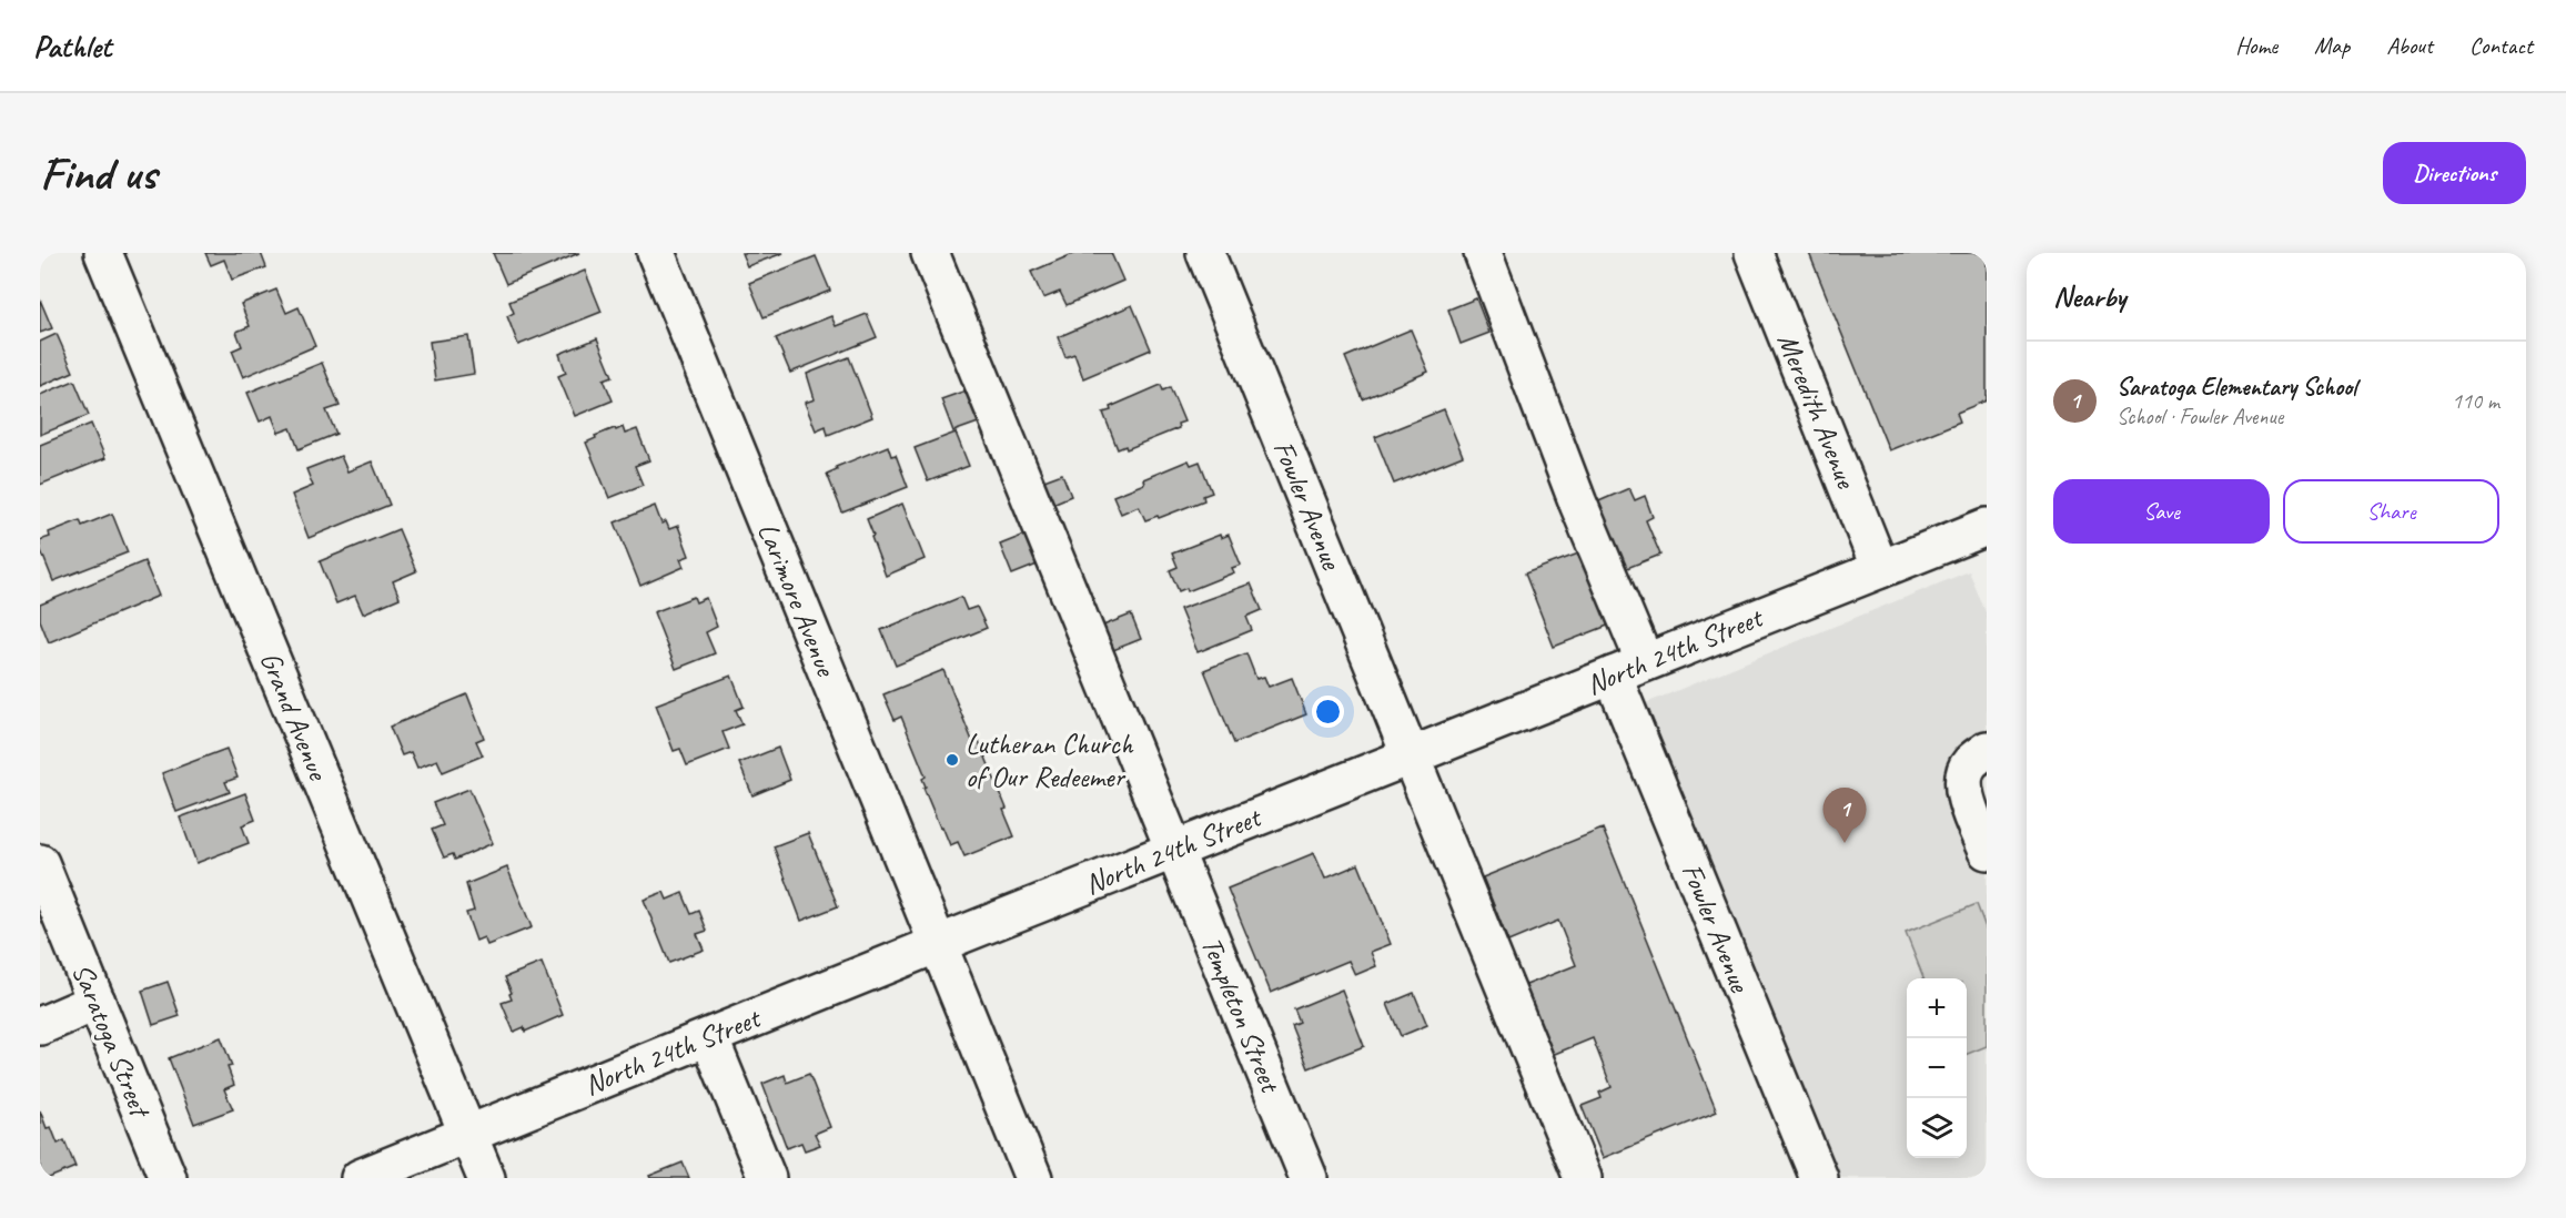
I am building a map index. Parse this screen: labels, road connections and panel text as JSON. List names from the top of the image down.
{
  "streets": {
    "street": [
      "Meredith Avenue",
      "Fowler Avenue",
      "Larimore Avenue",
      "North 24th Street",
      "Grand Avenue",
      "Templeton Street",
      "Saratoga Street"
    ]
  },
  "crossings": [
    ["Meredith Avenue", "North 24th Street"],
    ["Fowler Avenue", "North 24th Street"],
    ["Larimore Avenue", "North 24th Street"],
    ["North 24th Street", "Grand Avenue"],
    ["North 24th Street", "Templeton Street"]
  ],
  "places": ["Lutheran Church of Our Redeemer"],
  "page": {
    "header": "Pathlet",
    "nav": [
      "Home",
      "Map",
      "About",
      "Contact"
    ],
    "buttons": [
      "Directions",
      ["Save", "Share"]
    ],
    "title": "Find us",
    "heading": "Nearby",
    "list": [
      {
        "mark": "1",
        "name": "Saratoga Elementary School",
        "note": "School · Fowler Avenue",
        "value": "110 m"
      }
    ],
    "pins": "1",
    "map_buttons": ["+", "−"]
  }
}
